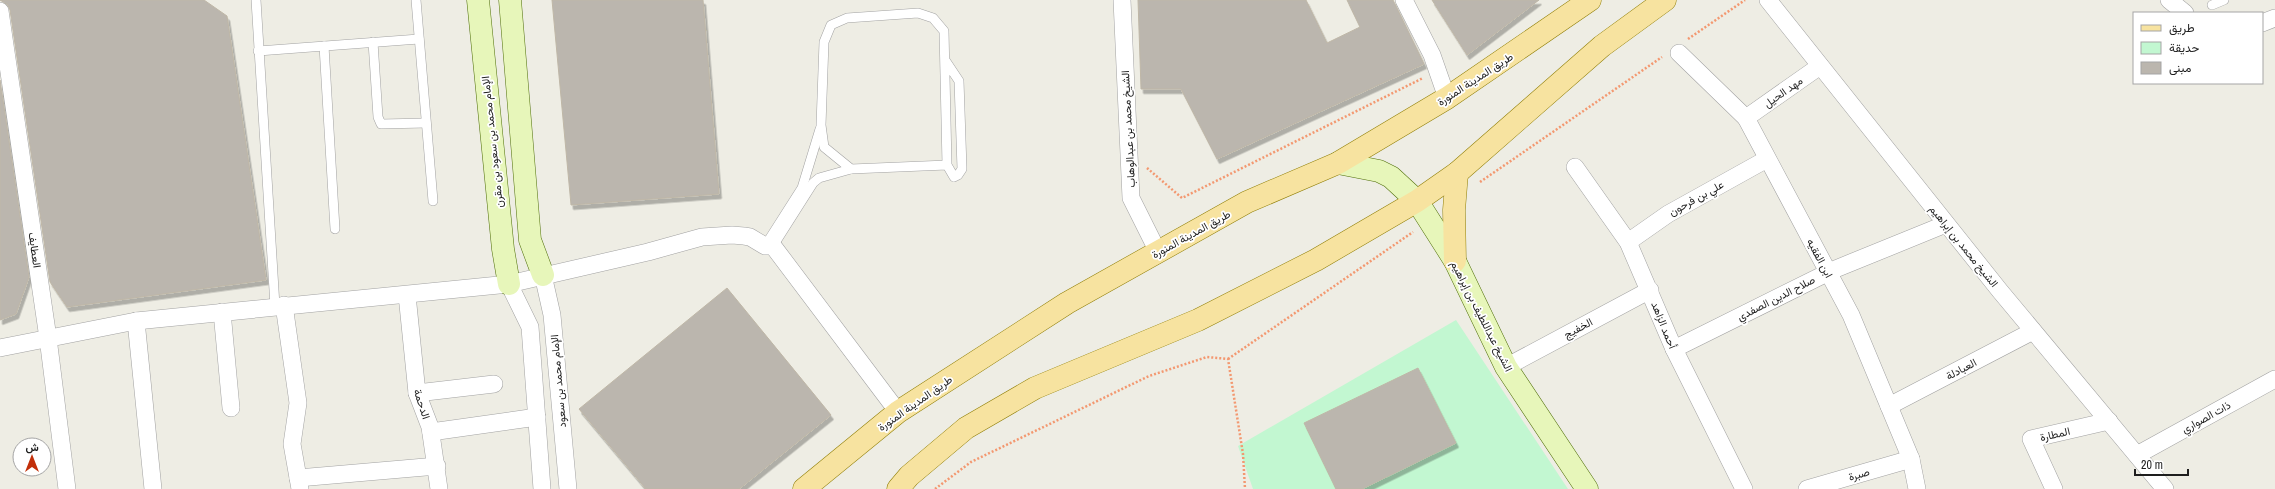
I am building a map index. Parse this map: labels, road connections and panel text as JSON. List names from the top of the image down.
{
  "streets": {
    "main road": ["طريق المدينة المنورة"],
    "street": [
      "مهد الحيل",
      "الشيخ محمد بن عبدالوهاب",
      "الإمام محمد بن سعود بن مقرن",
      "علي بن فرحون",
      "الشيخ محمد بن إبراهيم",
      "العطايف",
      "ابن الفقيه",
      "صلاح الدين الصفدي",
      "الشيخ عبداللطيف بن إبراهيم",
      "أحمد الزاهد",
      "الخفيج",
      "العبادلة",
      "الإمام محمد بن سعود",
      "الدحمة",
      "ذات الصواري",
      "المطارة",
      "صبرة"
    ]
  },
  "crossings": [
    ["طريق المدينة المنورة", "الشيخ محمد بن عبدالوهاب"],
    ["طريق المدينة المنورة", "الشيخ عبداللطيف بن إبراهيم"],
    ["مهد الحيل", "الشيخ محمد بن إبراهيم"],
    ["مهد الحيل", "ابن الفقيه"],
    ["علي بن فرحون", "ابن الفقيه"],
    ["علي بن فرحون", "أحمد الزاهد"],
    ["الشيخ محمد بن إبراهيم", "صلاح الدين الصفدي"],
    ["الشيخ محمد بن إبراهيم", "العبادلة"],
    ["الشيخ محمد بن إبراهيم", "ذات الصواري"],
    ["الشيخ محمد بن إبراهيم", "المطارة"],
    ["ابن الفقيه", "صلاح الدين الصفدي"],
    ["ابن الفقيه", "العبادلة"],
    ["ابن الفقيه", "صبرة"],
    ["صلاح الدين الصفدي", "أحمد الزاهد"],
    ["الشيخ عبداللطيف بن إبراهيم", "الخفيج"],
    ["أحمد الزاهد", "الخفيج"]
  ],
  "legend": ["طريق", "حديقة", "مبنى"],
  "scale_bar": "20 m",
  "north": "top"
}
